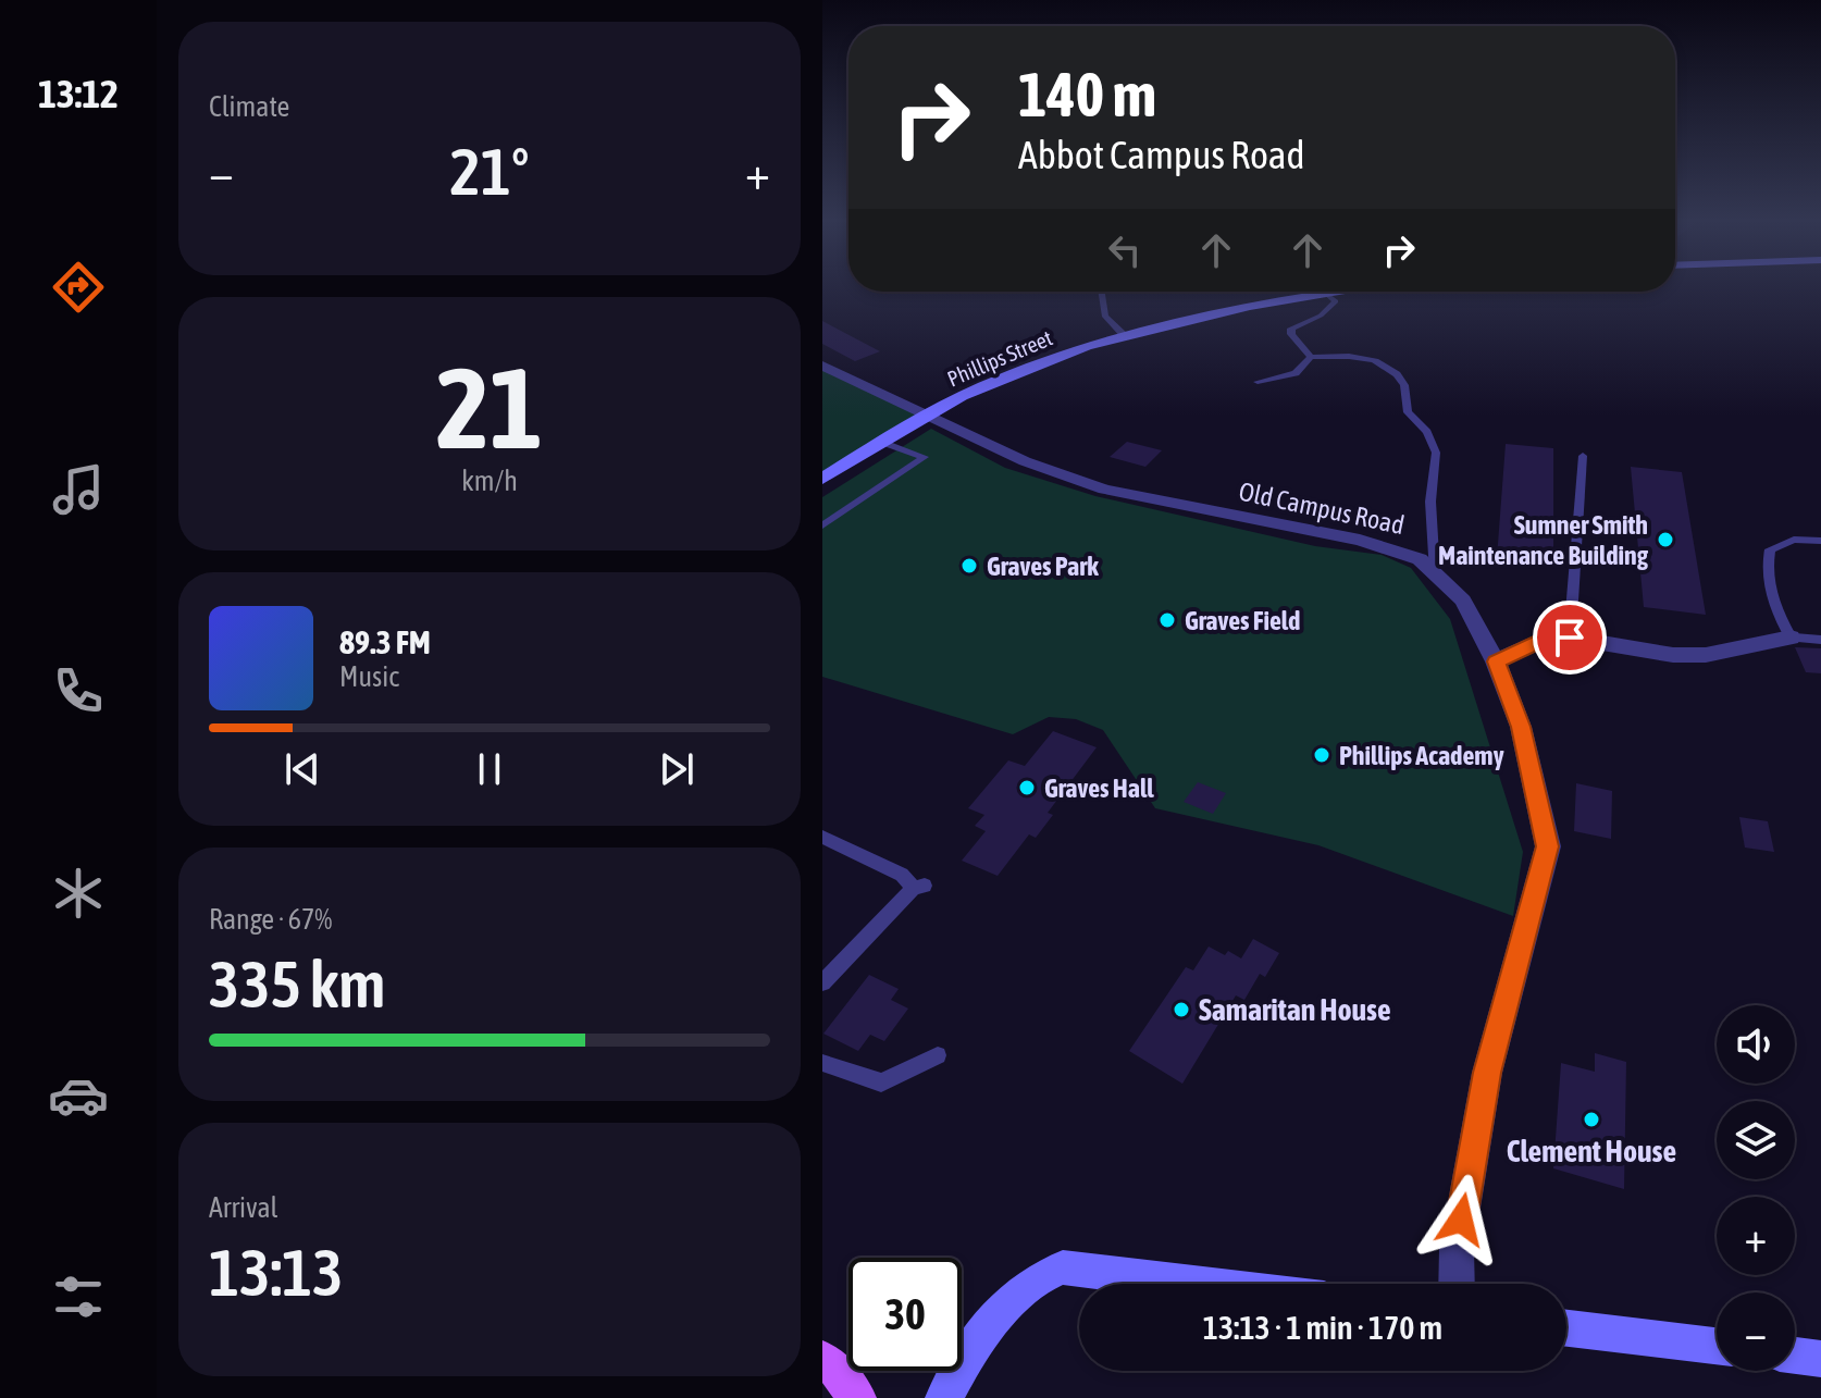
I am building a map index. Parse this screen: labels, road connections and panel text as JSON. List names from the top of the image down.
{
  "streets": {
    "street": ["Phillips Street", "Old Campus Road"]
  },
  "crossings": [
    ["Phillips Street", "Old Campus Road"]
  ],
  "places": [
    "Sumner Smith Maintenance Building",
    "Graves Park",
    "Graves Field",
    "Phillips Academy",
    "Graves Hall",
    "Samaritan House",
    "Clement House"
  ],
  "page": {
    "tabs": "13:12",
    "tile": [
      "Climate",
      ["21", "km/h"],
      ["Range · 67%", "335 km"],
      ["Arrival", "13:13"]
    ],
    "turn": ["140 m", "Abbot Campus Road"],
    "heat": ["−", "21°", "+"],
    "song": ["89.3 FM", "Music"],
    "map_buttons": ["+", "−"],
    "limit": "30",
    "trip": "13:13 · 1 min · 170 m"
  }
}
